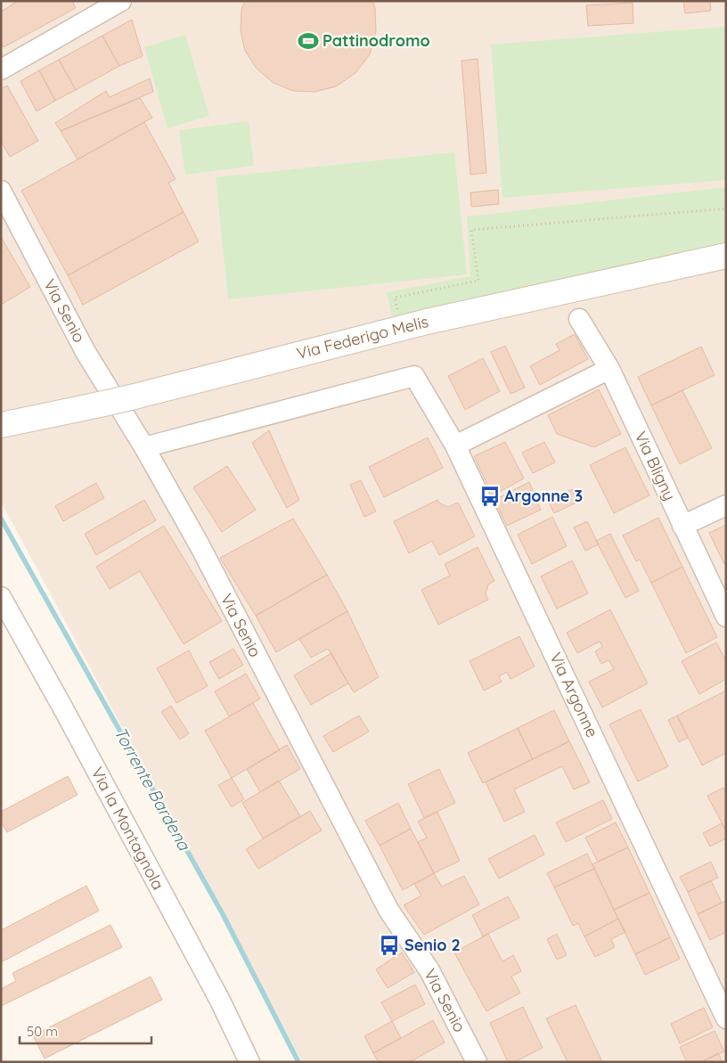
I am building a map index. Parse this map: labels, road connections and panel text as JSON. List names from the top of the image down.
{
  "streets": {
    "main road": ["Via Federigo Melis"],
    "street": [
      "Via Senio",
      "Via Bligny",
      "Via Argonne",
      "Via la Montagnola"
    ]
  },
  "crossings": [
    ["Via Senio", "Via Argonne"]
  ],
  "water": ["Torrente Bardena"],
  "places": {
    "sports": ["Pattinodromo"],
    "bus stop": ["Argonne 3", "Senio 2"]
  },
  "scale_bar": "50 m"
}
